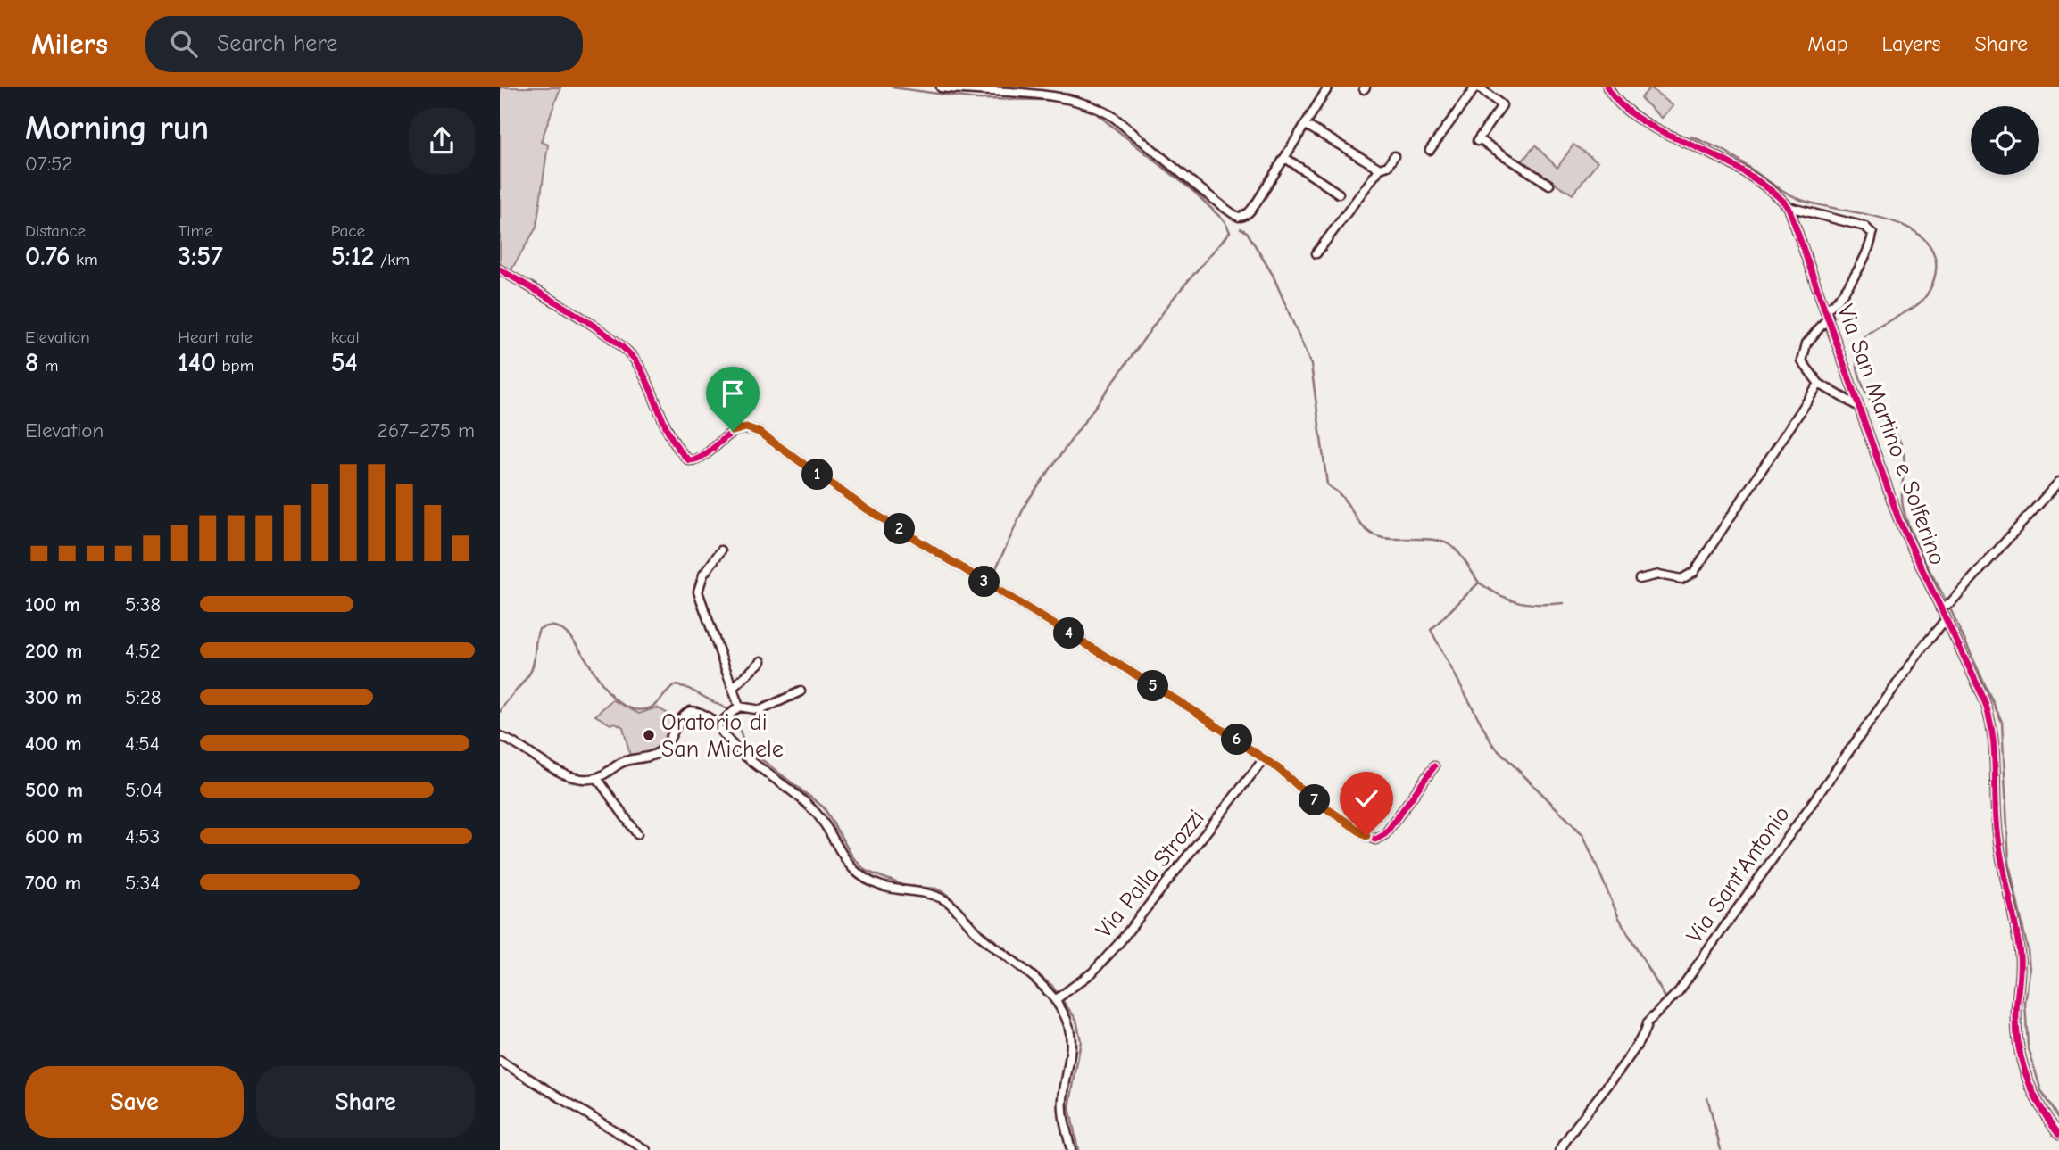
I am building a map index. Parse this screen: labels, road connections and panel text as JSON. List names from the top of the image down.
{
  "streets": {
    "street": ["Via San Martino e Solferino", "Via Palla Strozzi", "Via Sant'Antonio"]
  },
  "crossings": [
    ["Via San Martino e Solferino", "Via Sant'Antonio"]
  ],
  "places": ["Oratorio di San Michele"],
  "page": {
    "header": "Milers",
    "search": "Search here",
    "nav": ["Map", "Layers", "Share"],
    "heading": ["Morning run", "07:52"],
    "stats": [
      ["Distance", "0.76 km"],
      ["Time", "3:57"],
      ["Pace", "5:12 /km"],
      ["Elevation", "8 m"],
      ["Heart rate", "140 bpm"],
      ["kcal", "54"]
    ],
    "chart": ["Elevation", "267–275 m"],
    "pins": [
      "1",
      "2",
      "3",
      "4",
      "5",
      "6",
      "7"
    ],
    "list": [
      {
        "name": "100 m",
        "note": "5:38"
      },
      {
        "name": "200 m",
        "note": "4:52"
      },
      {
        "name": "300 m",
        "note": "5:28"
      },
      {
        "name": "400 m",
        "note": "4:54"
      },
      {
        "name": "500 m",
        "note": "5:04"
      },
      {
        "name": "600 m",
        "note": "4:53"
      },
      {
        "name": "700 m",
        "note": "5:34"
      }
    ],
    "buttons": ["Save", "Share"]
  }
}
